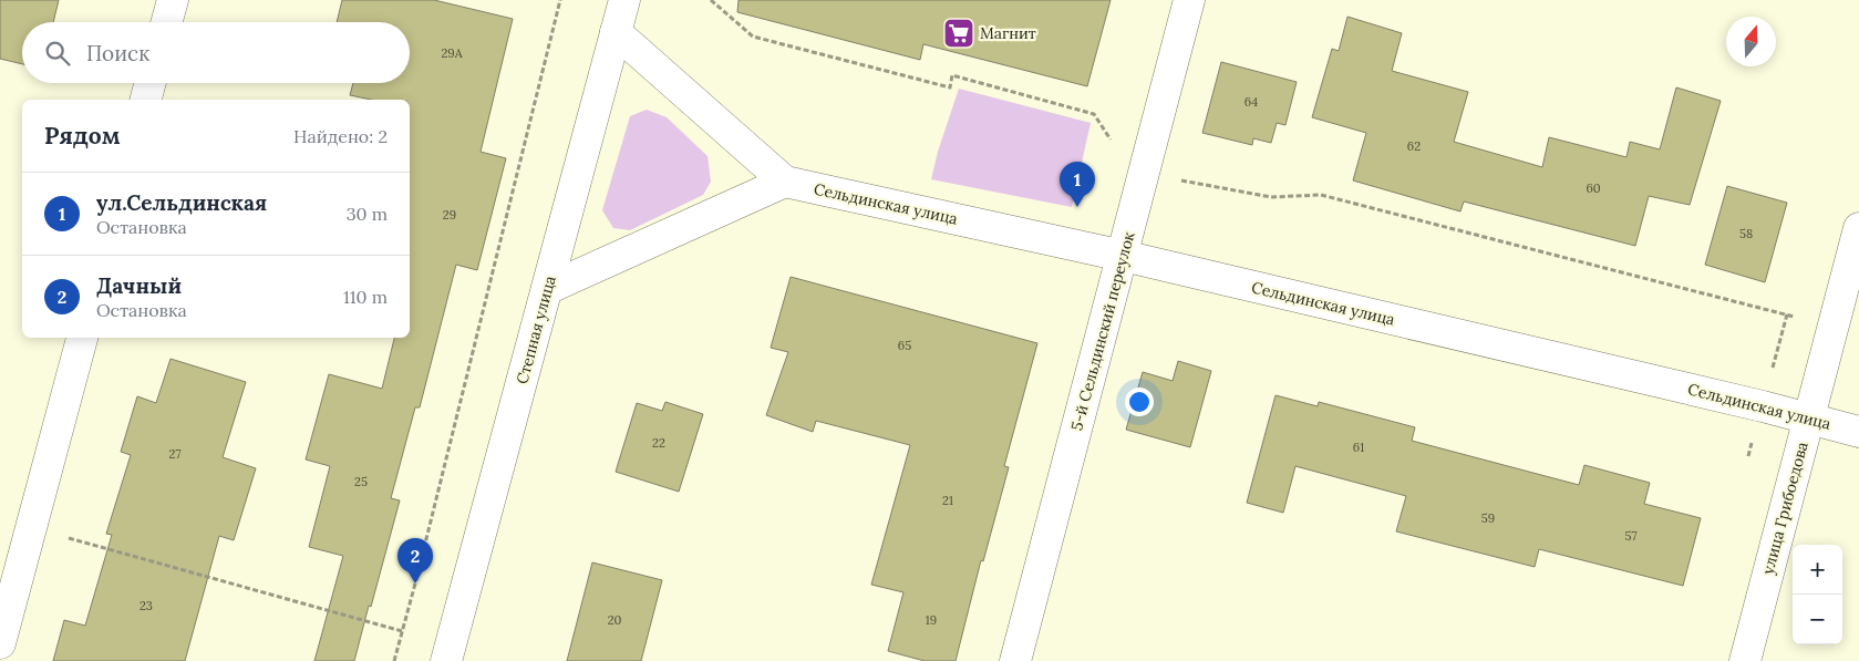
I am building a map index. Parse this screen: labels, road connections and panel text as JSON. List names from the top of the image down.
{
  "streets": {
    "street": [
      "Сельдинская улица",
      "Степная улица",
      "5-й Сельдинский переулок",
      "улица Грибоедова"
    ]
  },
  "crossings": [
    ["Сельдинская улица", "Степная улица"],
    ["Сельдинская улица", "5-й Сельдинский переулок"],
    ["Сельдинская улица", "улица Грибоедова"]
  ],
  "places": {
    "supermarket": ["Магнит"]
  },
  "house_numbers": [
    "29А",
    "64",
    "62",
    "60",
    "29",
    "58",
    "65",
    "22",
    "61",
    "27",
    "25",
    "21",
    "59",
    "57",
    "23",
    "20",
    "19"
  ],
  "north": "top",
  "page": {
    "search": "Поиск",
    "heading": ["Рядом", "Найдено: 2"],
    "pins": ["1", "2"],
    "list": [
      {
        "mark": "1",
        "name": "ул.Сельдинская",
        "note": "Остановка",
        "value": "30 m"
      },
      {
        "mark": "2",
        "name": "Дачный",
        "note": "Остановка",
        "value": "110 m"
      }
    ],
    "map_buttons": ["+", "−"]
  }
}
